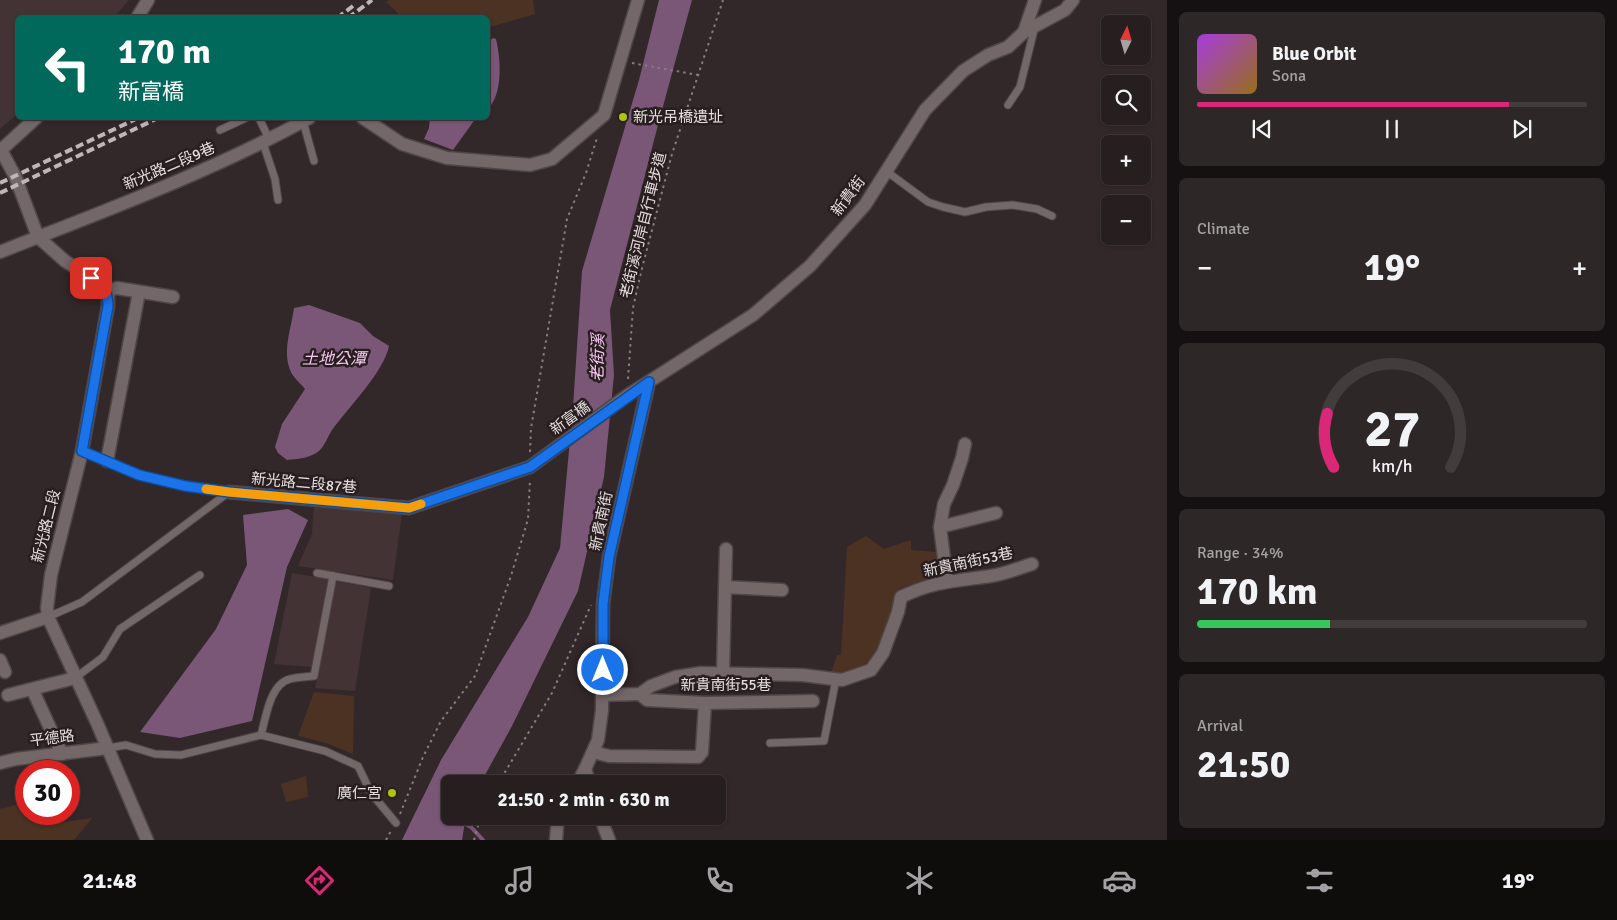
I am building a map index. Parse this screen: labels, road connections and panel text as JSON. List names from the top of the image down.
{
  "streets": {
    "street": [
      "新光路二段9巷",
      "新貴街",
      "新富橋",
      "新光路二段87巷",
      "新貴南街",
      "新光路二段",
      "新貴南街53巷",
      "新貴南街55巷",
      "平德路"
    ],
    "path": ["老街溪河岸自行車步道"]
  },
  "crossings": [
    ["新貴街", "老街溪河岸自行車步道"],
    ["新貴街", "新富橋"],
    ["新貴街", "新貴南街"],
    ["老街溪河岸自行車步道", "新富橋"],
    ["新富橋", "新光路二段87巷"],
    ["新光路二段87巷", "新光路二段"],
    ["新貴南街", "新貴南街53巷"],
    ["新光路二段", "平德路"],
    ["新貴南街53巷", "新貴南街55巷"]
  ],
  "water": ["老街溪", "土地公潭"],
  "places": ["新光吊橋遺址", "廣仁宮"],
  "north": "top",
  "page": {
    "map_buttons": ["+", "−"],
    "turn": ["170 m", "新富橋"],
    "song": ["Blue Orbit", "Sona"],
    "tile": [
      "Climate",
      ["Range · 34%", "170 km"],
      ["Arrival", "21:50"]
    ],
    "heat": ["−", "19°", "+"],
    "limit": "30",
    "trip": "21:50 · 2 min · 630 m",
    "tabs": ["21:48", "19°"],
    "gauge": ["27", "km/h"]
  }
}
